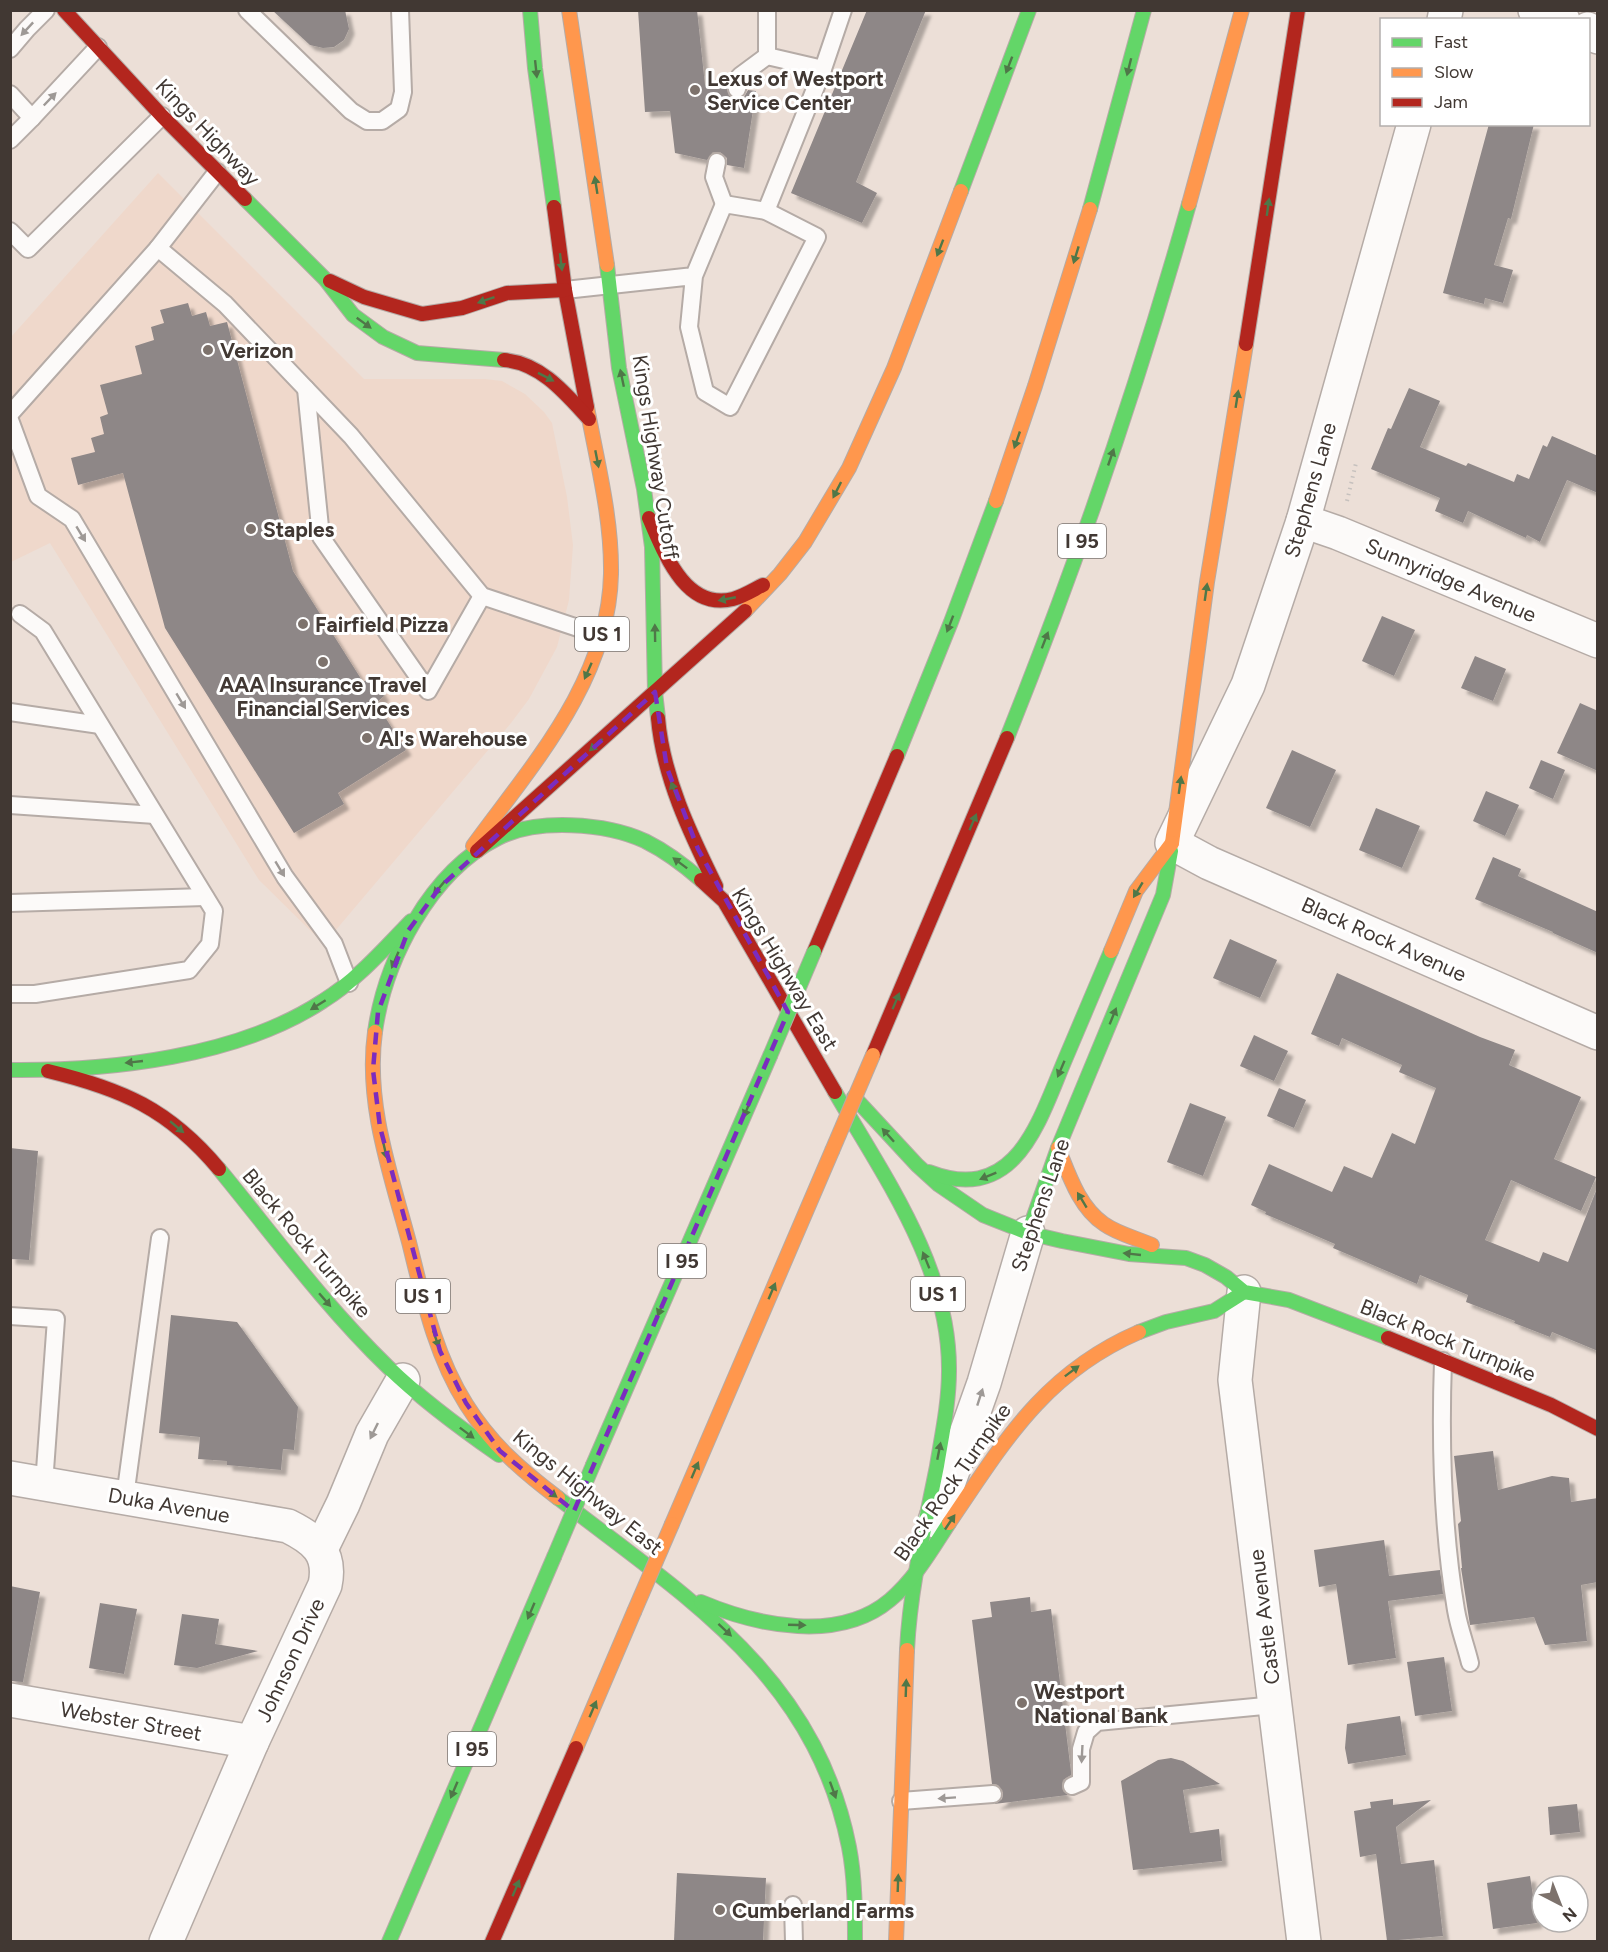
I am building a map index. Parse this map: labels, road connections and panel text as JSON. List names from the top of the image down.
{
  "streets": {
    "main road": [
      "Kings Highway",
      "Kings Highway Cutoff",
      "Stephens Lane",
      "I 95",
      "US 1",
      "Kings Highway East",
      "Black Rock Turnpike"
    ],
    "street": [
      "Sunnyridge Avenue",
      "Black Rock Avenue",
      "Duka Avenue",
      "Castle Avenue",
      "Johnson Drive",
      "Webster Street"
    ]
  },
  "crossings": [
    ["Kings Highway", "US 1"],
    ["Kings Highway Cutoff", "Kings Highway East"],
    ["Stephens Lane", "Sunnyridge Avenue"],
    ["Stephens Lane", "Black Rock Avenue"],
    ["Stephens Lane", "Kings Highway East"],
    ["Stephens Lane", "Black Rock Turnpike"],
    ["US 1", "Kings Highway East"],
    ["Kings Highway East", "Black Rock Turnpike"],
    ["Black Rock Turnpike", "Castle Avenue"],
    ["Duka Avenue", "Johnson Drive"],
    ["Johnson Drive", "Webster Street"]
  ],
  "places": [
    "Lexus of Westport Service Center",
    "Verizon",
    "Staples",
    "Fairfield Pizza",
    "AAA Insurance Travel Financial Services",
    "Al's Warehouse",
    "Westport National Bank",
    "Cumberland Farms"
  ],
  "legend": ["Fast", "Slow", "Jam"],
  "north": "bottom right"
}
